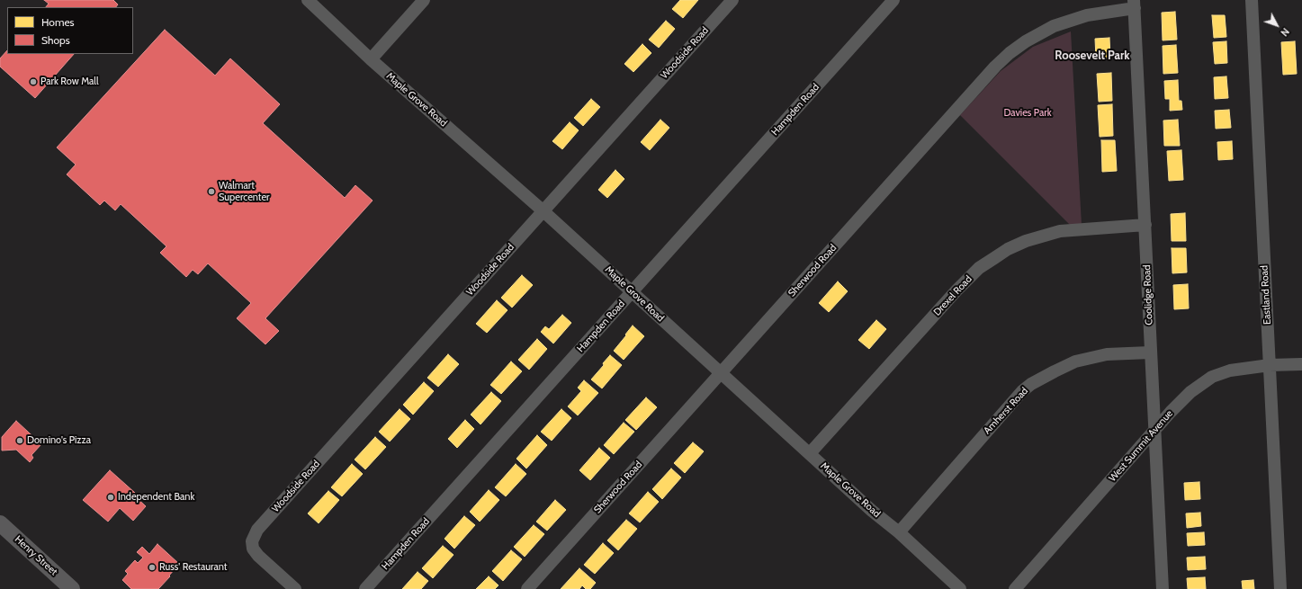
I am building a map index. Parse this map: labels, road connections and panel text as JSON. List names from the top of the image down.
{
  "streets": {
    "main road": ["Henry Street"],
    "street": [
      "Woodside Road",
      "Maple Grove Road",
      "Hampden Road",
      "Sherwood Road",
      "Coolidge Road",
      "Eastland Road",
      "Drexel Road",
      "Amherst Road",
      "West Summit Avenue"
    ]
  },
  "crossings": [
    ["Woodside Road", "Maple Grove Road"],
    ["Maple Grove Road", "Hampden Road"],
    ["Maple Grove Road", "Sherwood Road"],
    ["Maple Grove Road", "Drexel Road"],
    ["Maple Grove Road", "Amherst Road"],
    ["Sherwood Road", "Coolidge Road"],
    ["Coolidge Road", "Drexel Road"],
    ["Coolidge Road", "Amherst Road"],
    ["Coolidge Road", "West Summit Avenue"],
    ["Eastland Road", "West Summit Avenue"]
  ],
  "districts": ["Roosevelt Park"],
  "parks": ["Davies Park"],
  "places": [
    "Park Row Mall",
    "Walmart Supercenter",
    "Domino's Pizza",
    "Independent Bank",
    "Russ' Restaurant"
  ],
  "legend": ["Homes", "Shops"],
  "north": "bottom right"
}
